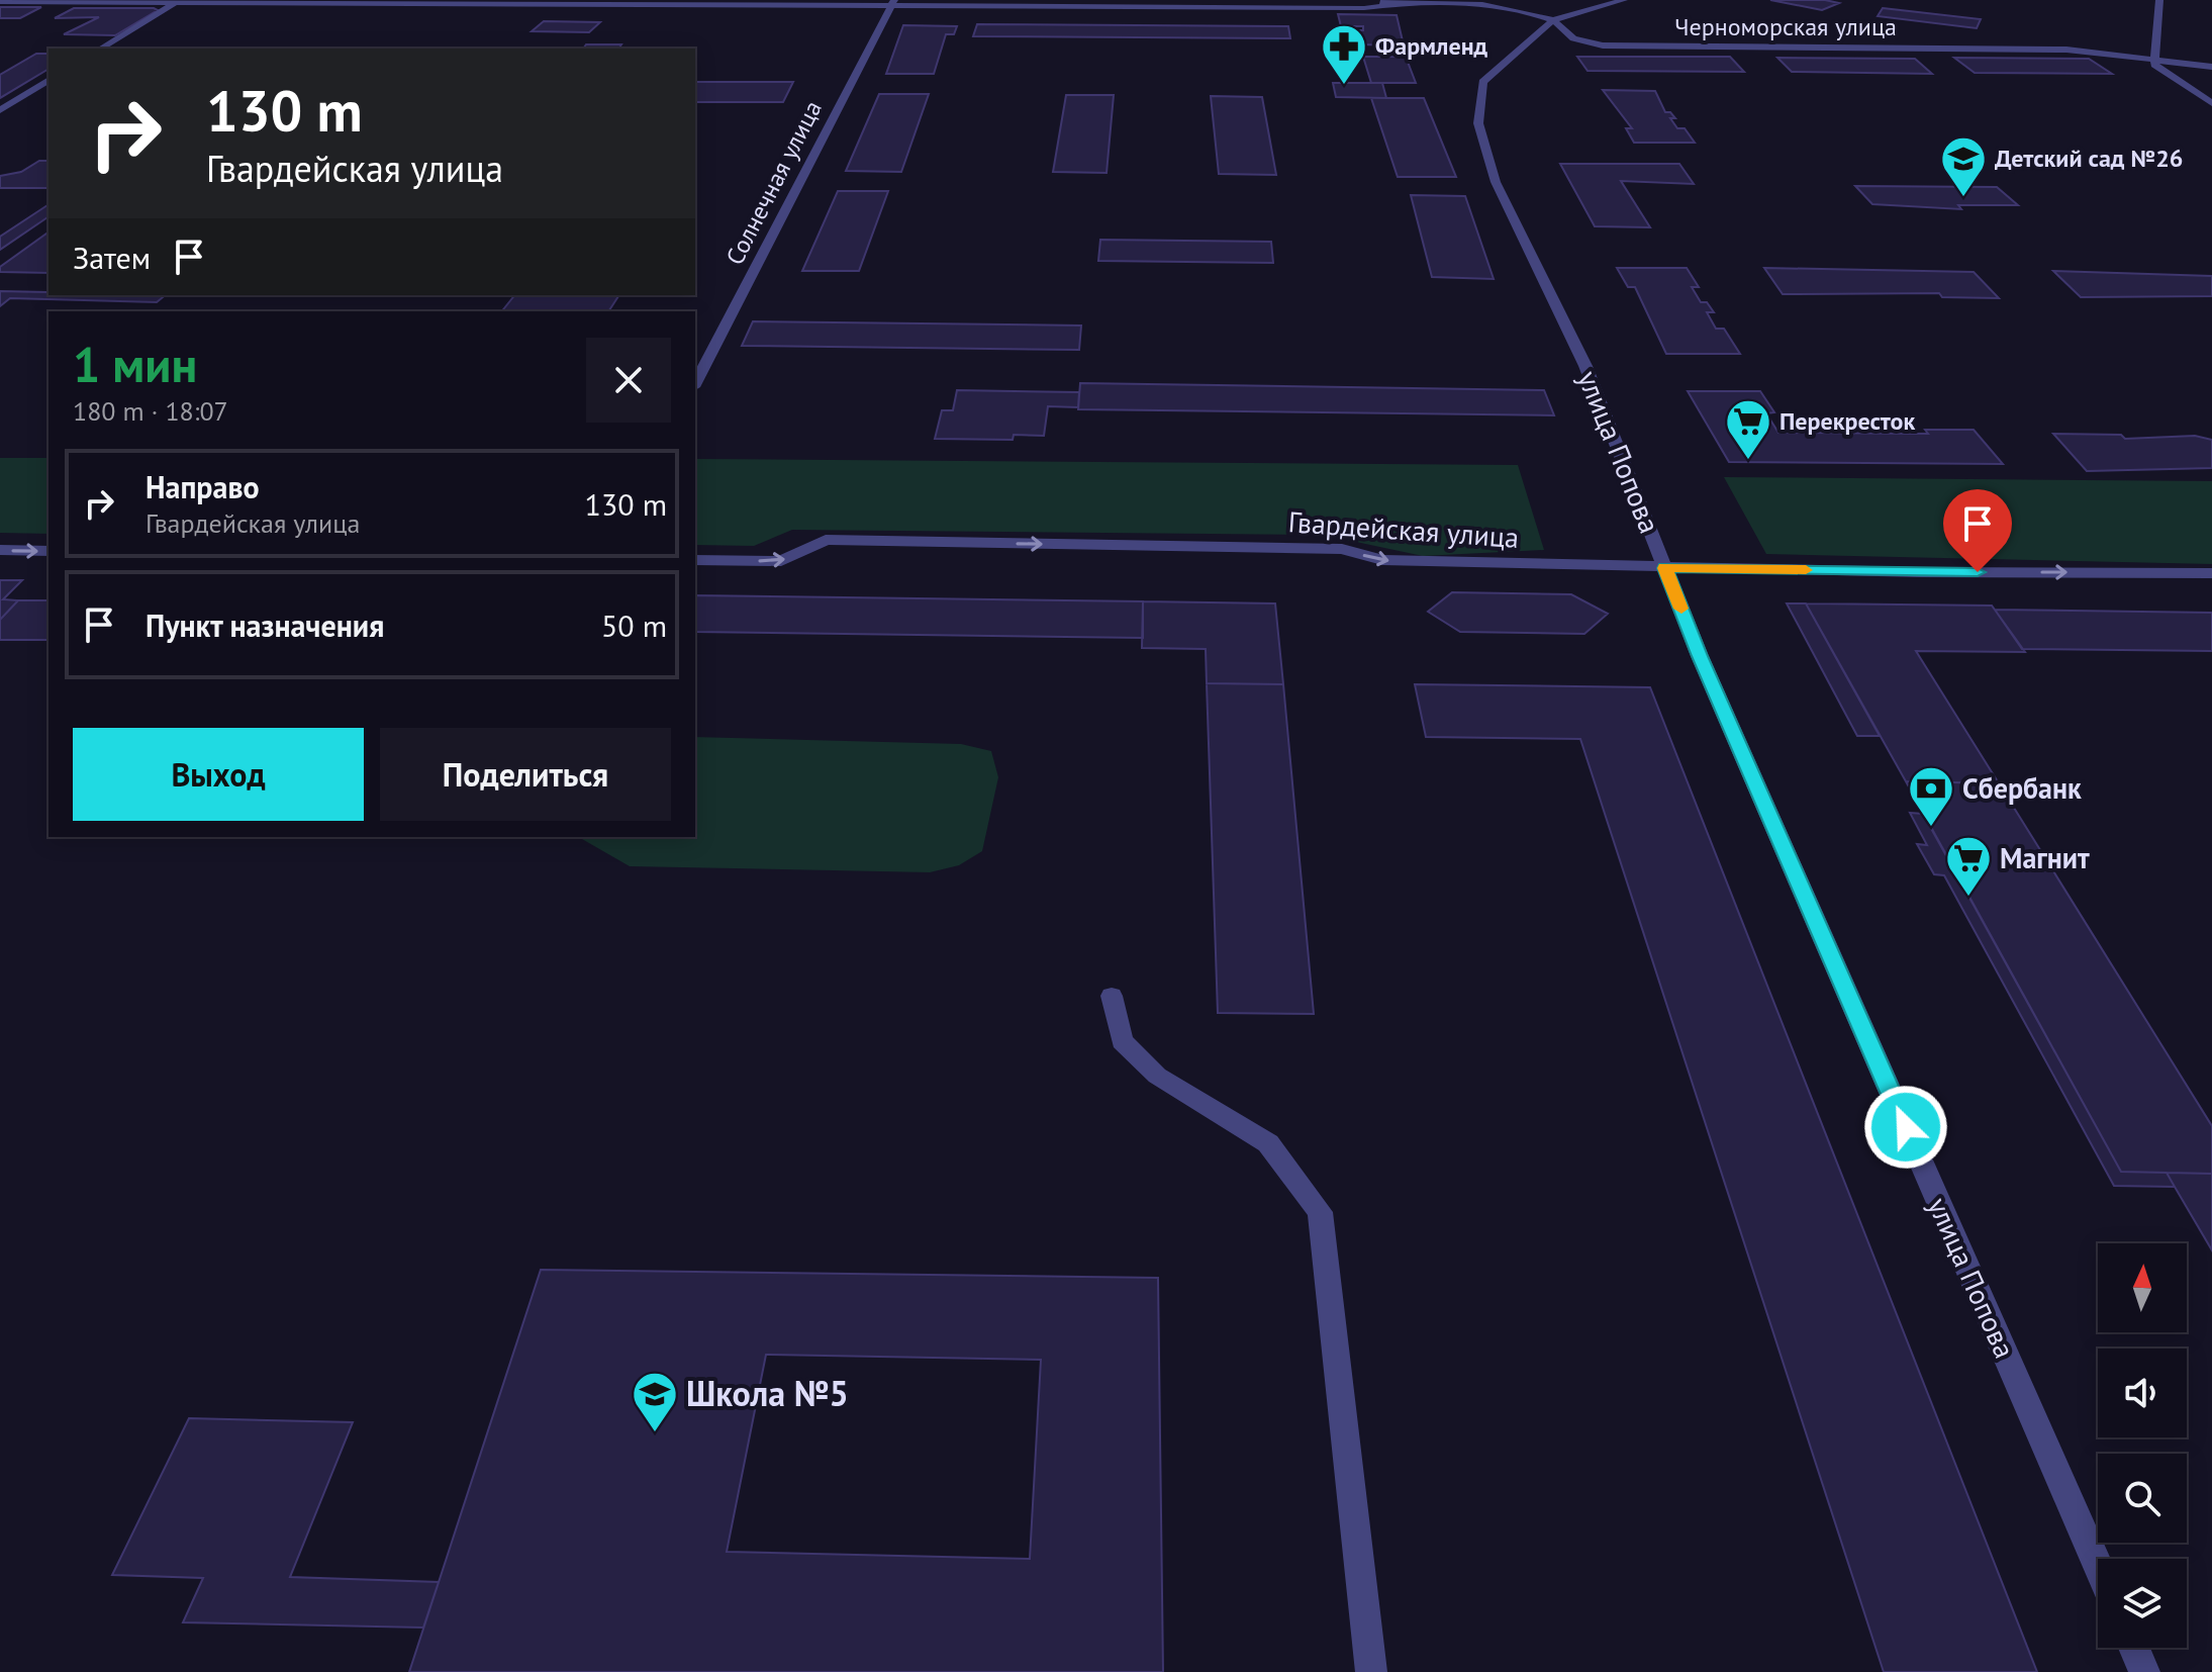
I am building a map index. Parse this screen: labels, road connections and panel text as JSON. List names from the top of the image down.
{
  "streets": {
    "street": [
      "Черноморская улица",
      "Солнечная улица",
      "улица Попова",
      "Гвардейская улица"
    ]
  },
  "crossings": [
    ["Черноморская улица", "улица Попова"],
    ["улица Попова", "Гвардейская улица"]
  ],
  "one_way": ["Гвардейская улица"],
  "places": {
    "pharmacy": ["Фармленд"],
    "school or university": ["Детский сад №26", "Школа №5"],
    "supermarket": ["Перекресток", "Магнит"],
    "bank": ["Сбербанк"]
  },
  "north": "top",
  "page": {
    "turn": ["130 m", "Гвардейская улица"],
    "then": "Затем",
    "heading": ["1 мин", "180 m · 18:07"],
    "list": [
      {
        "name": "Направо",
        "note": "Гвардейская улица",
        "value": "130 m"
      },
      {
        "name": "Пункт назначения",
        "value": "50 m"
      }
    ],
    "buttons": ["Выход", "Поделиться"]
  }
}
